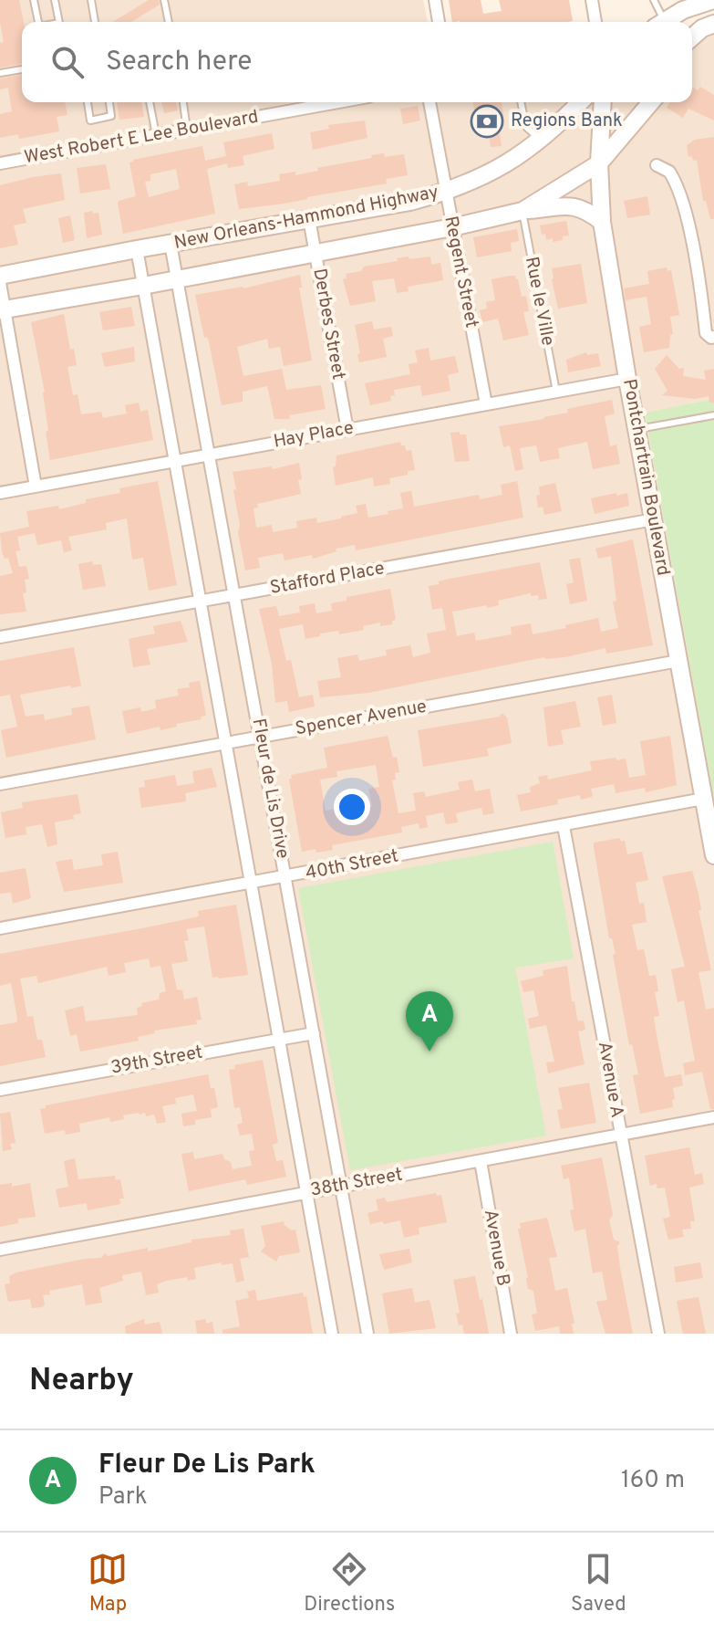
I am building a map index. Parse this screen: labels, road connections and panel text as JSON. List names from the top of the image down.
{
  "streets": {
    "main road": ["New Orleans-Hammond Highway", "Pontchartrain Boulevard"],
    "street": [
      "West Robert E Lee Boulevard",
      "Regent Street",
      "Derbes Street",
      "Hay Place",
      "Stafford Place",
      "Spencer Avenue",
      "Fleur de Lis Drive",
      "40th Street",
      "39th Street",
      "Avenue A",
      "38th Street",
      "Avenue B"
    ],
    "lane": ["Rue le Ville"]
  },
  "crossings": [
    ["New Orleans-Hammond Highway", "Regent Street"],
    ["New Orleans-Hammond Highway", "Rue le Ville"],
    ["New Orleans-Hammond Highway", "Derbes Street"],
    ["New Orleans-Hammond Highway", "Pontchartrain Boulevard"],
    ["New Orleans-Hammond Highway", "Fleur de Lis Drive"],
    ["Regent Street", "Hay Place"],
    ["Rue le Ville", "Hay Place"],
    ["Derbes Street", "Hay Place"],
    ["Hay Place", "Pontchartrain Boulevard"],
    ["Hay Place", "Fleur de Lis Drive"],
    ["Pontchartrain Boulevard", "Stafford Place"],
    ["Pontchartrain Boulevard", "Spencer Avenue"],
    ["Pontchartrain Boulevard", "40th Street"],
    ["Stafford Place", "Fleur de Lis Drive"],
    ["Spencer Avenue", "Fleur de Lis Drive"],
    ["Fleur de Lis Drive", "40th Street"],
    ["Fleur de Lis Drive", "39th Street"],
    ["Fleur de Lis Drive", "38th Street"],
    ["40th Street", "Avenue A"],
    ["Avenue A", "38th Street"],
    ["38th Street", "Avenue B"]
  ],
  "places": {
    "bank": ["Regions Bank"]
  },
  "page": {
    "search": "Search here",
    "pins": "A",
    "heading": "Nearby",
    "list": [
      {
        "mark": "A",
        "name": "Fleur De Lis Park",
        "note": "Park",
        "value": "160 m"
      }
    ],
    "nav": ["Map", "Directions", "Saved"]
  }
}
